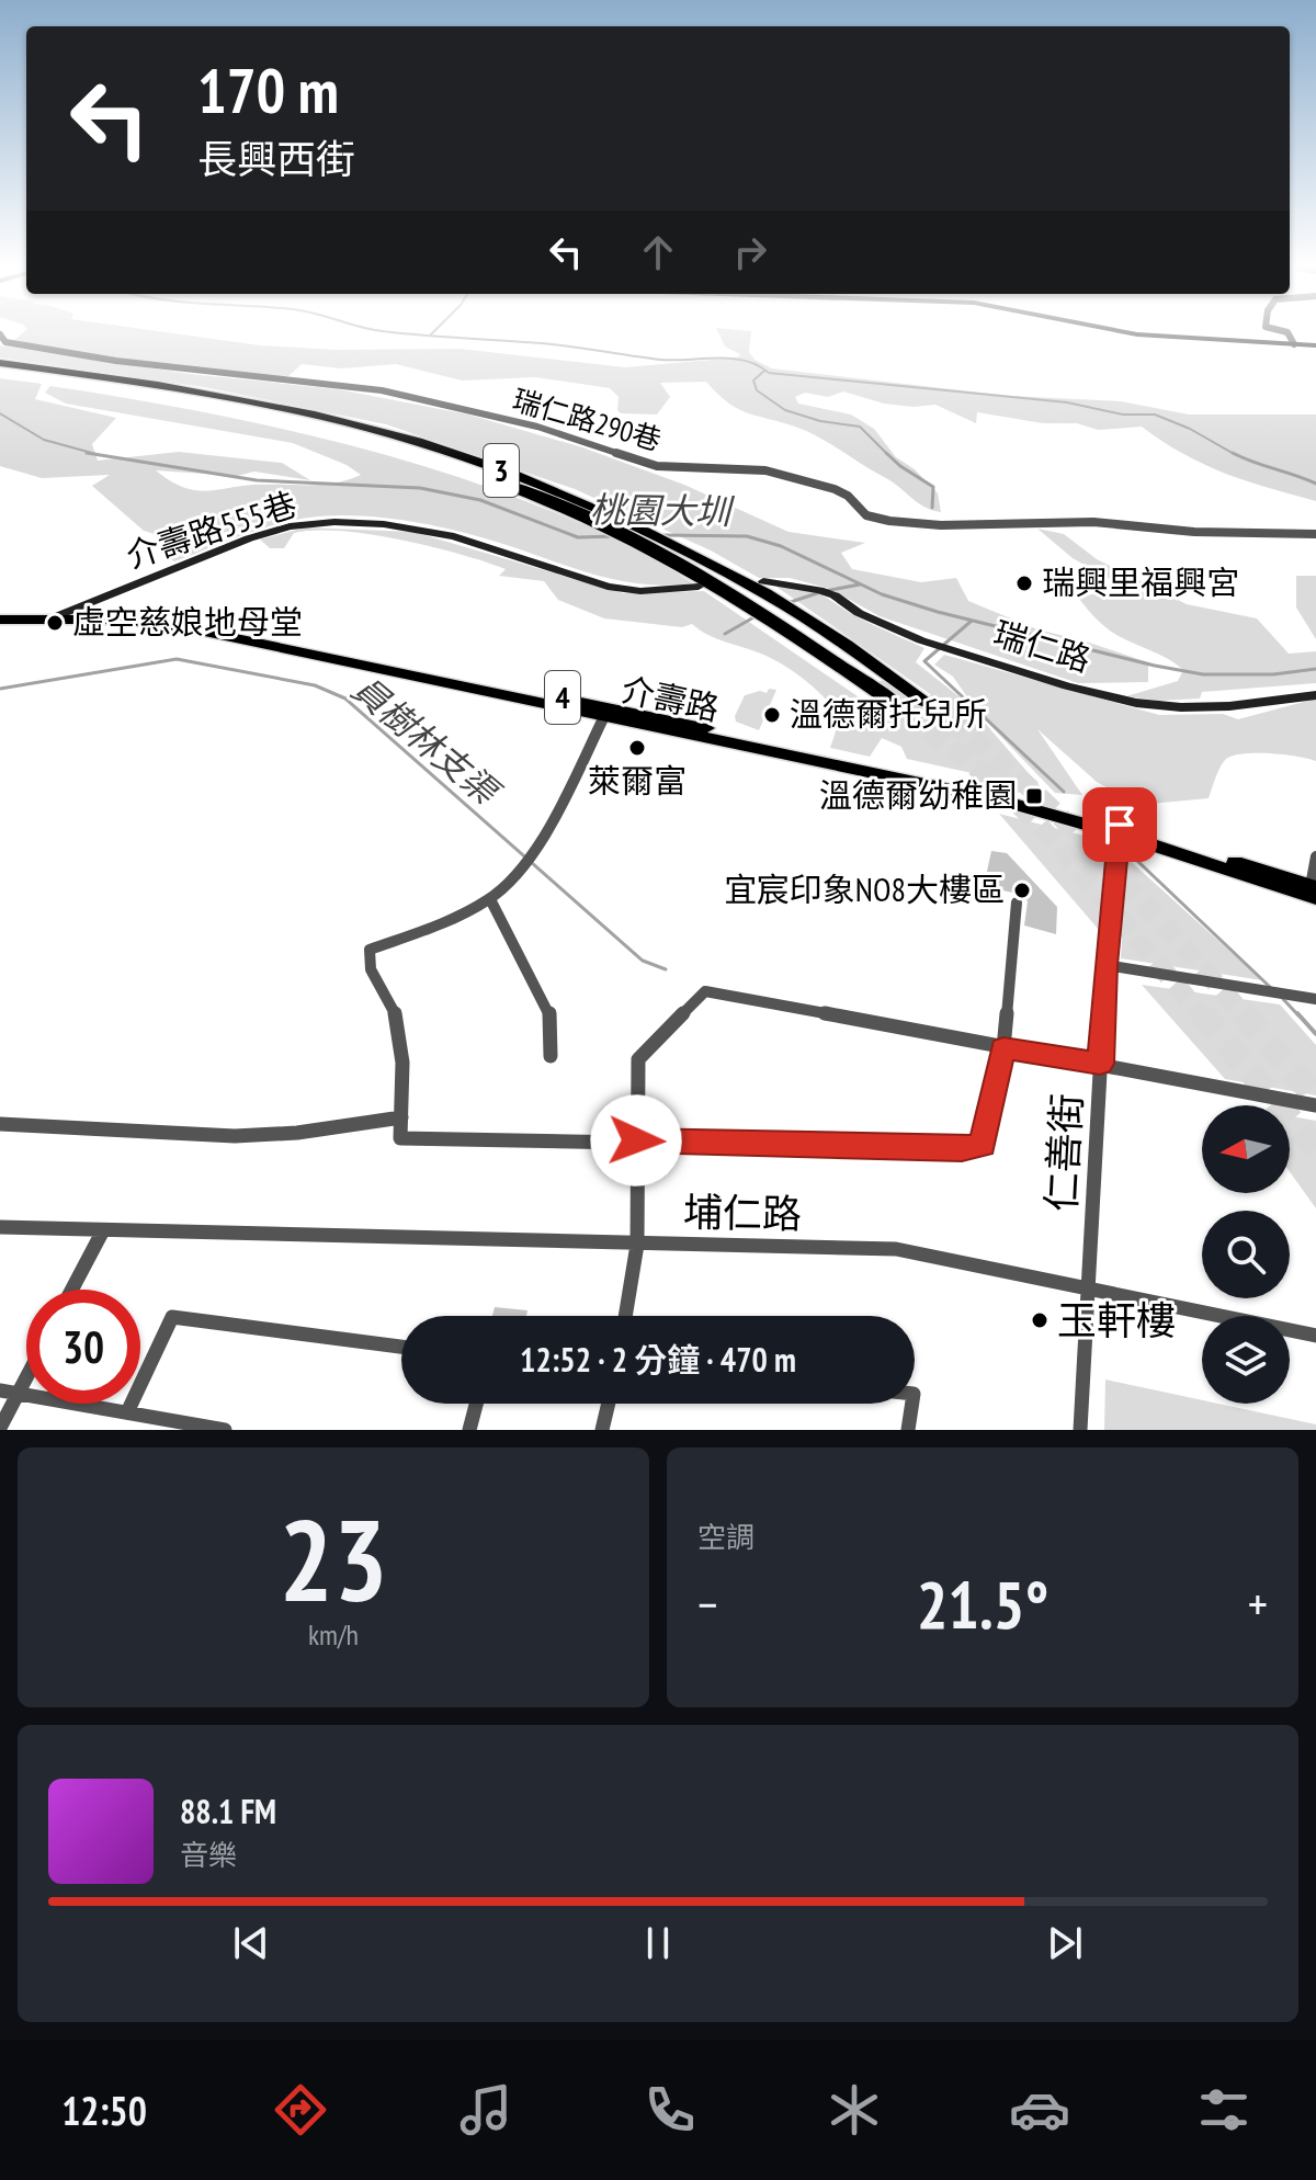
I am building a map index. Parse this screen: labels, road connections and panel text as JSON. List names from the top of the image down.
{
  "streets": {
    "highway": ["3"],
    "main road": ["4", "介壽路"],
    "street": [
      "瑞仁路290巷",
      "介壽路555巷",
      "瑞仁路",
      "仁善街",
      "埔仁路"
    ]
  },
  "crossings": [
    ["介壽路555巷", "介壽路"],
    ["介壽路", "仁善街"],
    ["仁善街", "埔仁路"]
  ],
  "water": ["桃園大圳", "員樹林支渠"],
  "places": {
    "other": [
      "瑞興里福興宮",
      "虛空慈娘地母堂",
      "溫德爾托兒所",
      "萊爾富",
      "宜宸印象NO8大樓區",
      "玉軒樓"
    ],
    "transit": ["溫德爾幼稚園"]
  },
  "north": "left",
  "page": {
    "turn": ["170 m", "長興西街"],
    "limit": "30",
    "trip": "12:52 · 2 分鐘 · 470 m",
    "tile": [
      ["23", "km/h"],
      "空調"
    ],
    "heat": ["−", "21.5°", "+"],
    "song": ["88.1 FM", "音樂"],
    "tabs": "12:50"
  }
}
